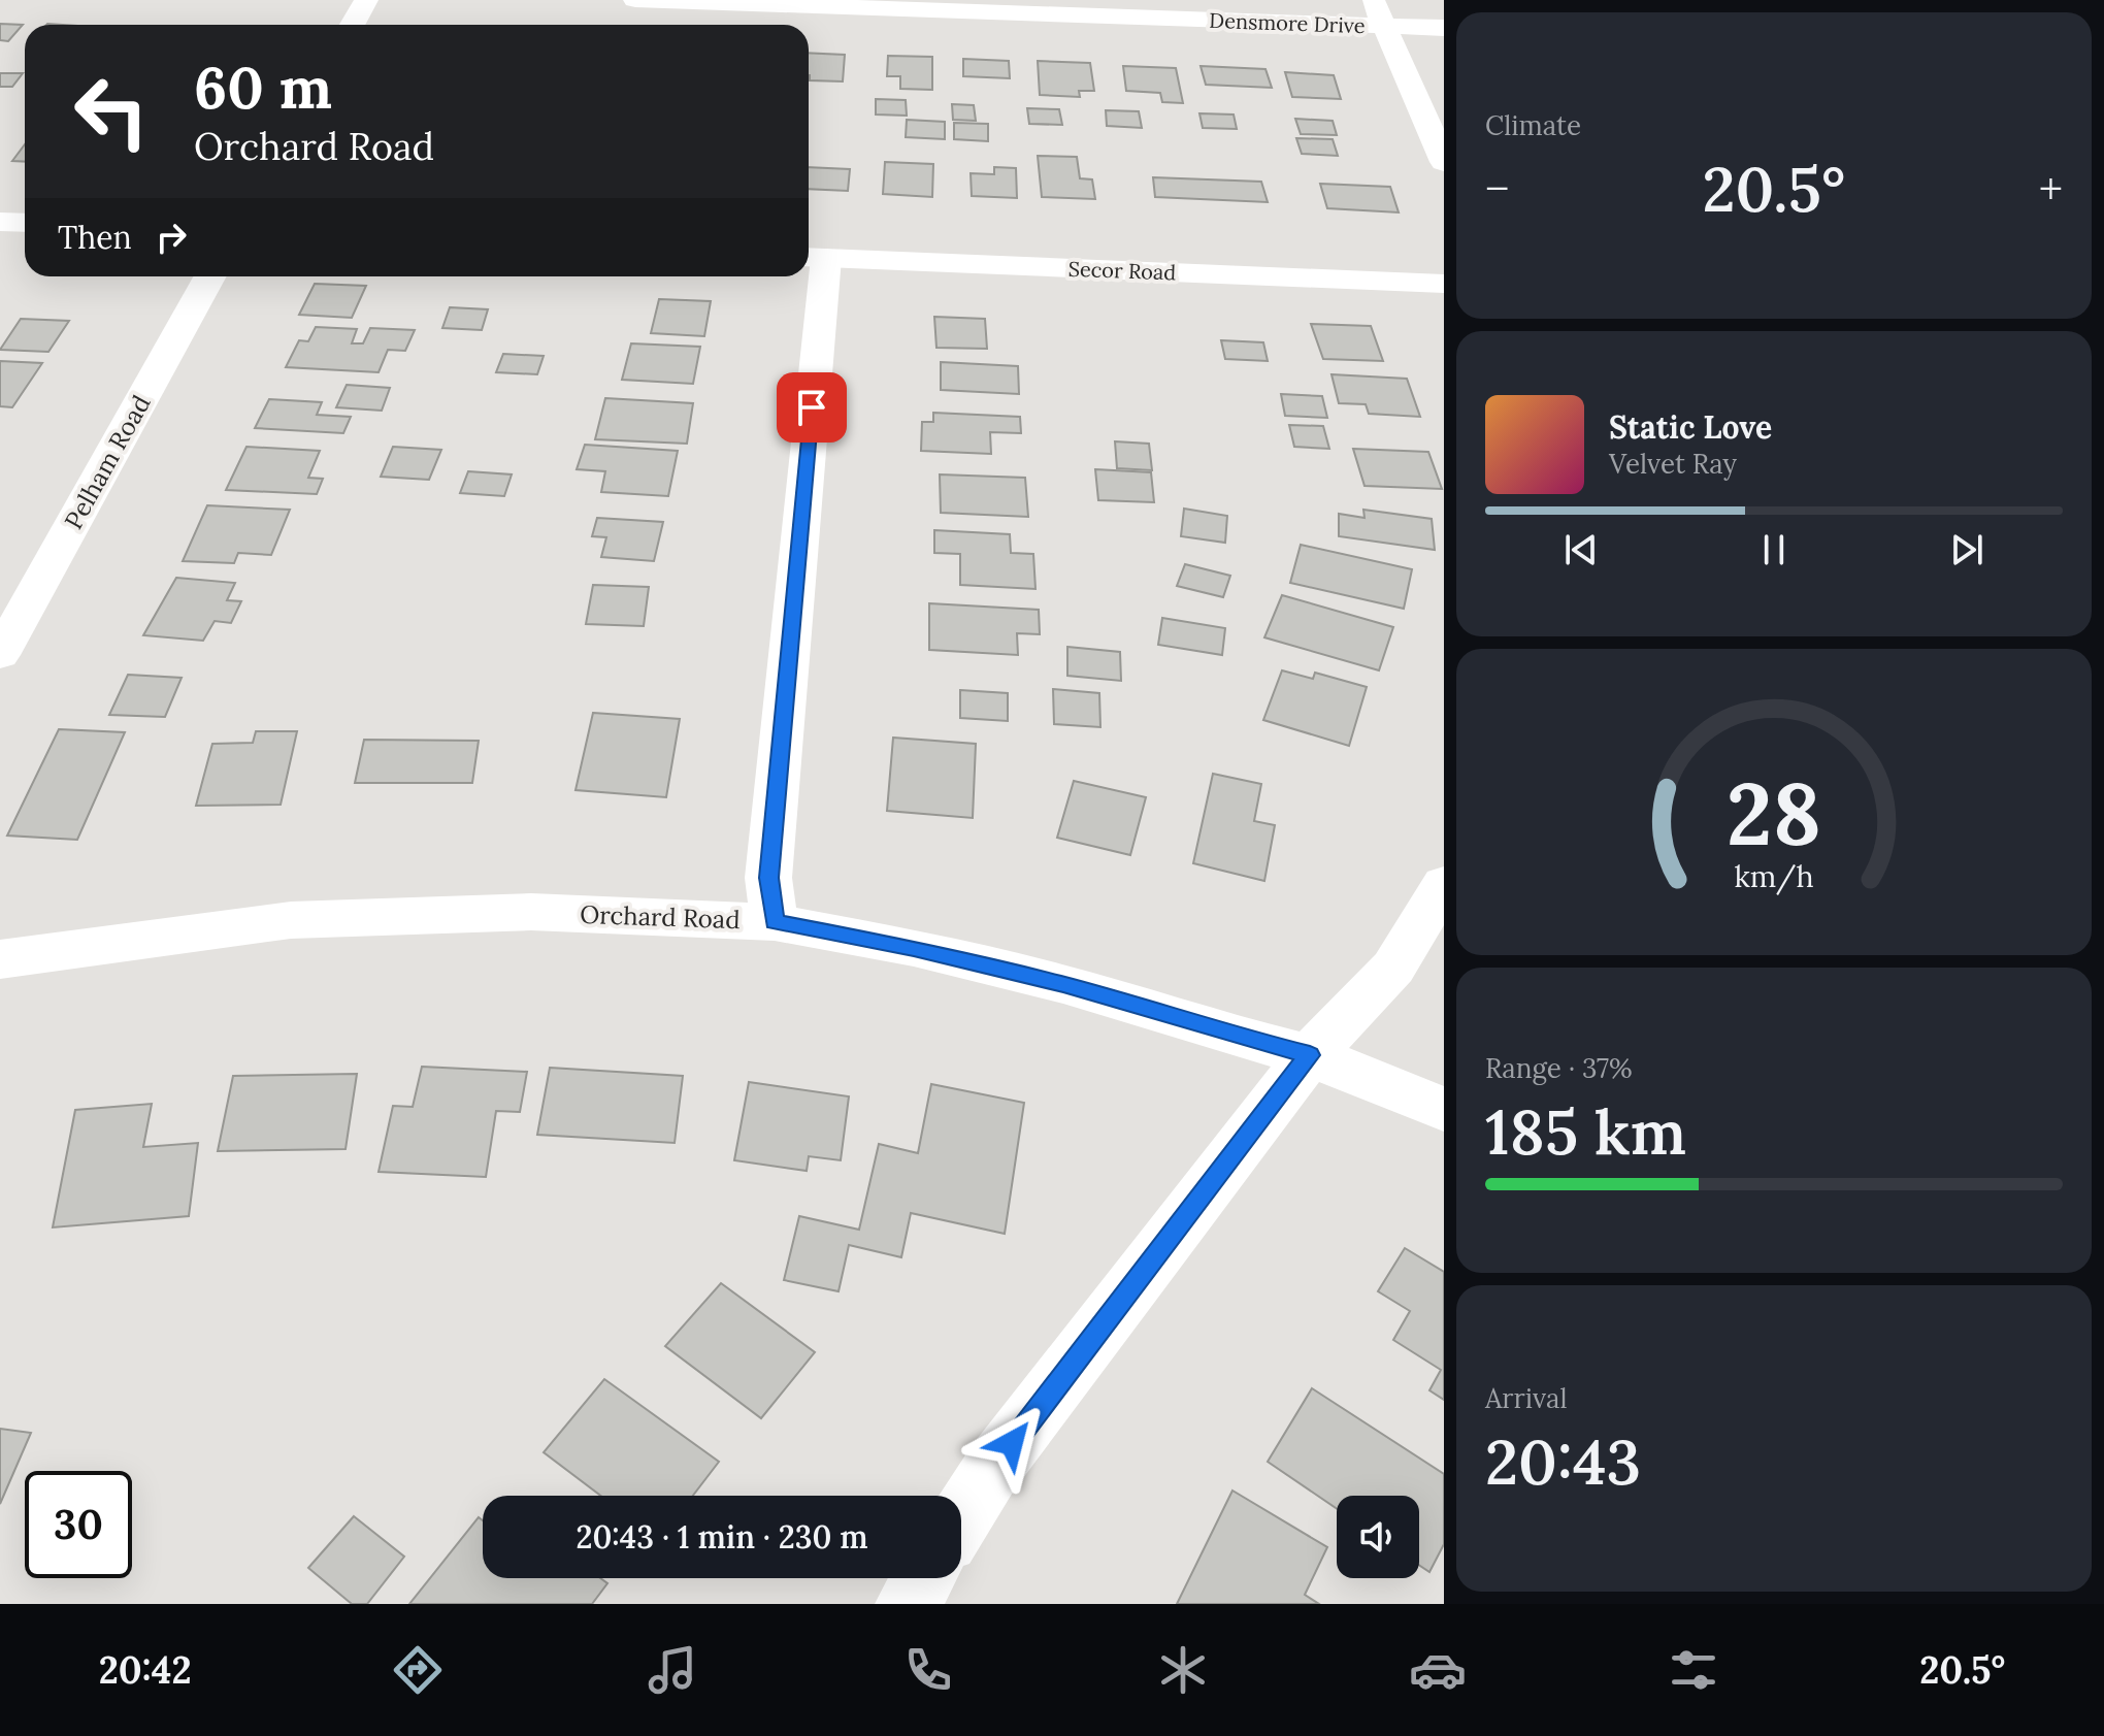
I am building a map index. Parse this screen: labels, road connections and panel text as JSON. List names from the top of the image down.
{
  "streets": {
    "street": [
      "Densmore Drive",
      "Secor Road",
      "Pelham Road",
      "Orchard Road"
    ]
  },
  "page": {
    "tile": [
      "Climate",
      ["Range · 37%", "185 km"],
      ["Arrival", "20:43"]
    ],
    "turn": ["60 m", "Orchard Road"],
    "heat": ["−", "20.5°", "+"],
    "then": "Then",
    "song": ["Static Love", "Velvet Ray"],
    "limit": "30",
    "trip": "20:43 · 1 min · 230 m",
    "tabs": ["20:42", "20.5°"],
    "gauge": ["28", "km/h"]
  }
}
